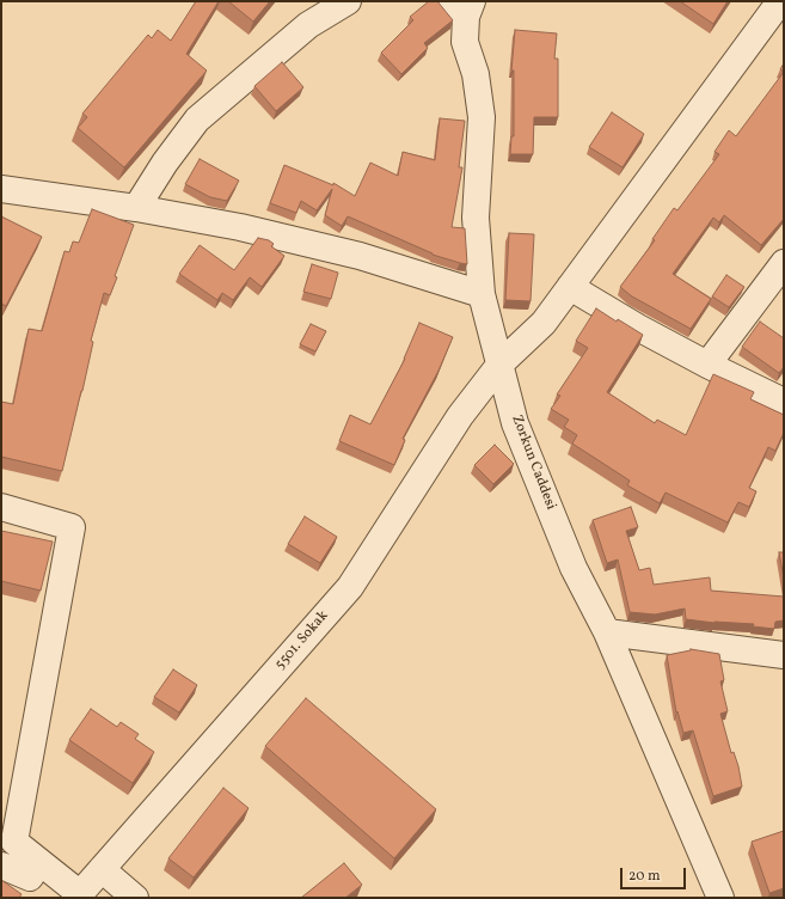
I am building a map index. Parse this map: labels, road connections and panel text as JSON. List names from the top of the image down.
{
  "streets": {
    "street": ["Zorkun Caddesi", "5501. Sokak"]
  },
  "crossings": [
    ["Zorkun Caddesi", "5501. Sokak"]
  ],
  "scale_bar": "20 m"
}
